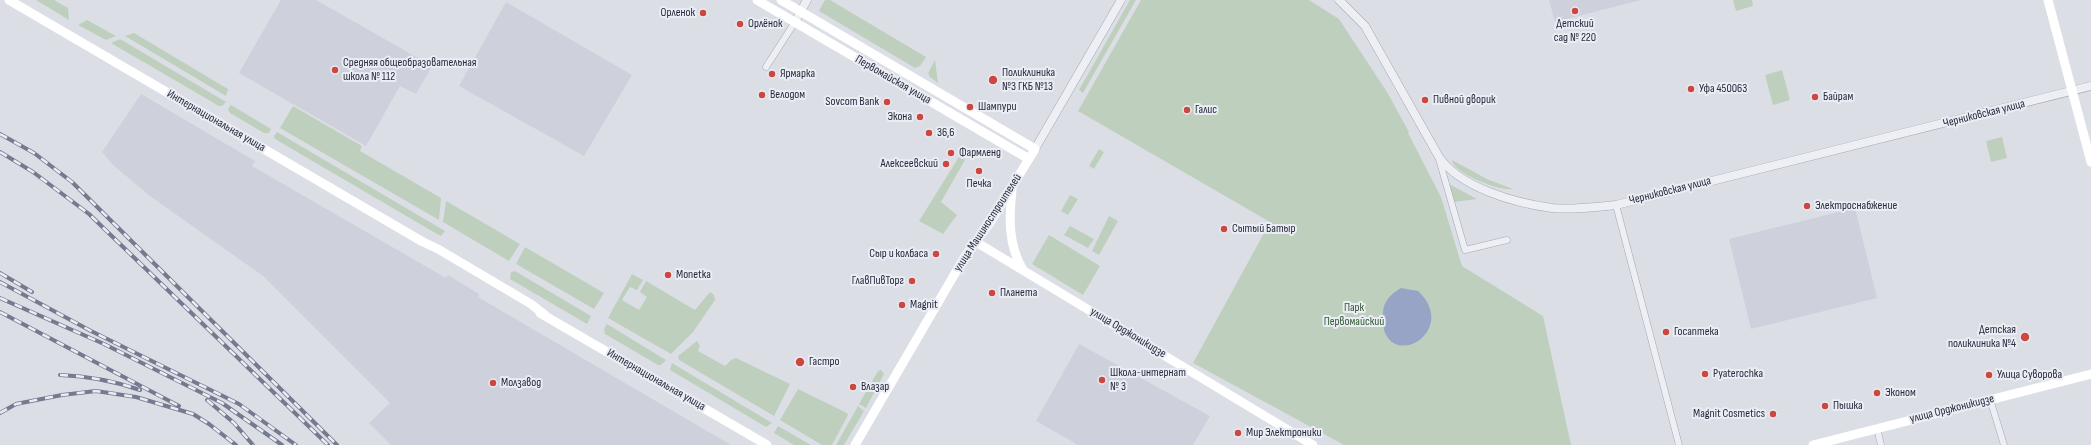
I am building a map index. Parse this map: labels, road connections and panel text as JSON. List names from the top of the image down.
{
  "streets": {
    "main road": [
      "Первомайская улица",
      "Интернациональная улица",
      "улица Машиностроителей",
      "улица Орджоникидзе"
    ],
    "street": ["Черниковская улица"]
  },
  "crossings": [
    ["Первомайская улица", "улица Машиностроителей"],
    ["улица Машиностроителей", "улица Орджоникидзе"]
  ],
  "parks": ["Парк Первомайский"],
  "places": [
    "Детский сад № 220",
    "Орленок",
    "Орлёнок",
    "Средняя общеобразовательная школа № 112",
    "Ярмарка",
    "Поликлиника №3 ГКБ №13",
    "Уфа 450063",
    "Велодом",
    "Байрам",
    "Пивной дворик",
    "Sovcom Bank",
    "Шампури",
    "Галис",
    "Экона",
    "36,6",
    "Фармленд",
    "Алексеевский",
    "Печка",
    "Электроснабжение",
    "Сытый Батыр",
    "Сыр и колбаса",
    "Monetka",
    "ГлавПивТорг",
    "Планета",
    "Magnit",
    "Госаптека",
    "Детская поликлиника №4",
    "Гастро",
    "Pyaterochka",
    "Улица Суворова",
    "Школа-интернат № 3",
    "Молзавод",
    "Влазар",
    "Эконом",
    "Пышка",
    "Magnit Cosmetics",
    "Мир Электроники"
  ]
}
